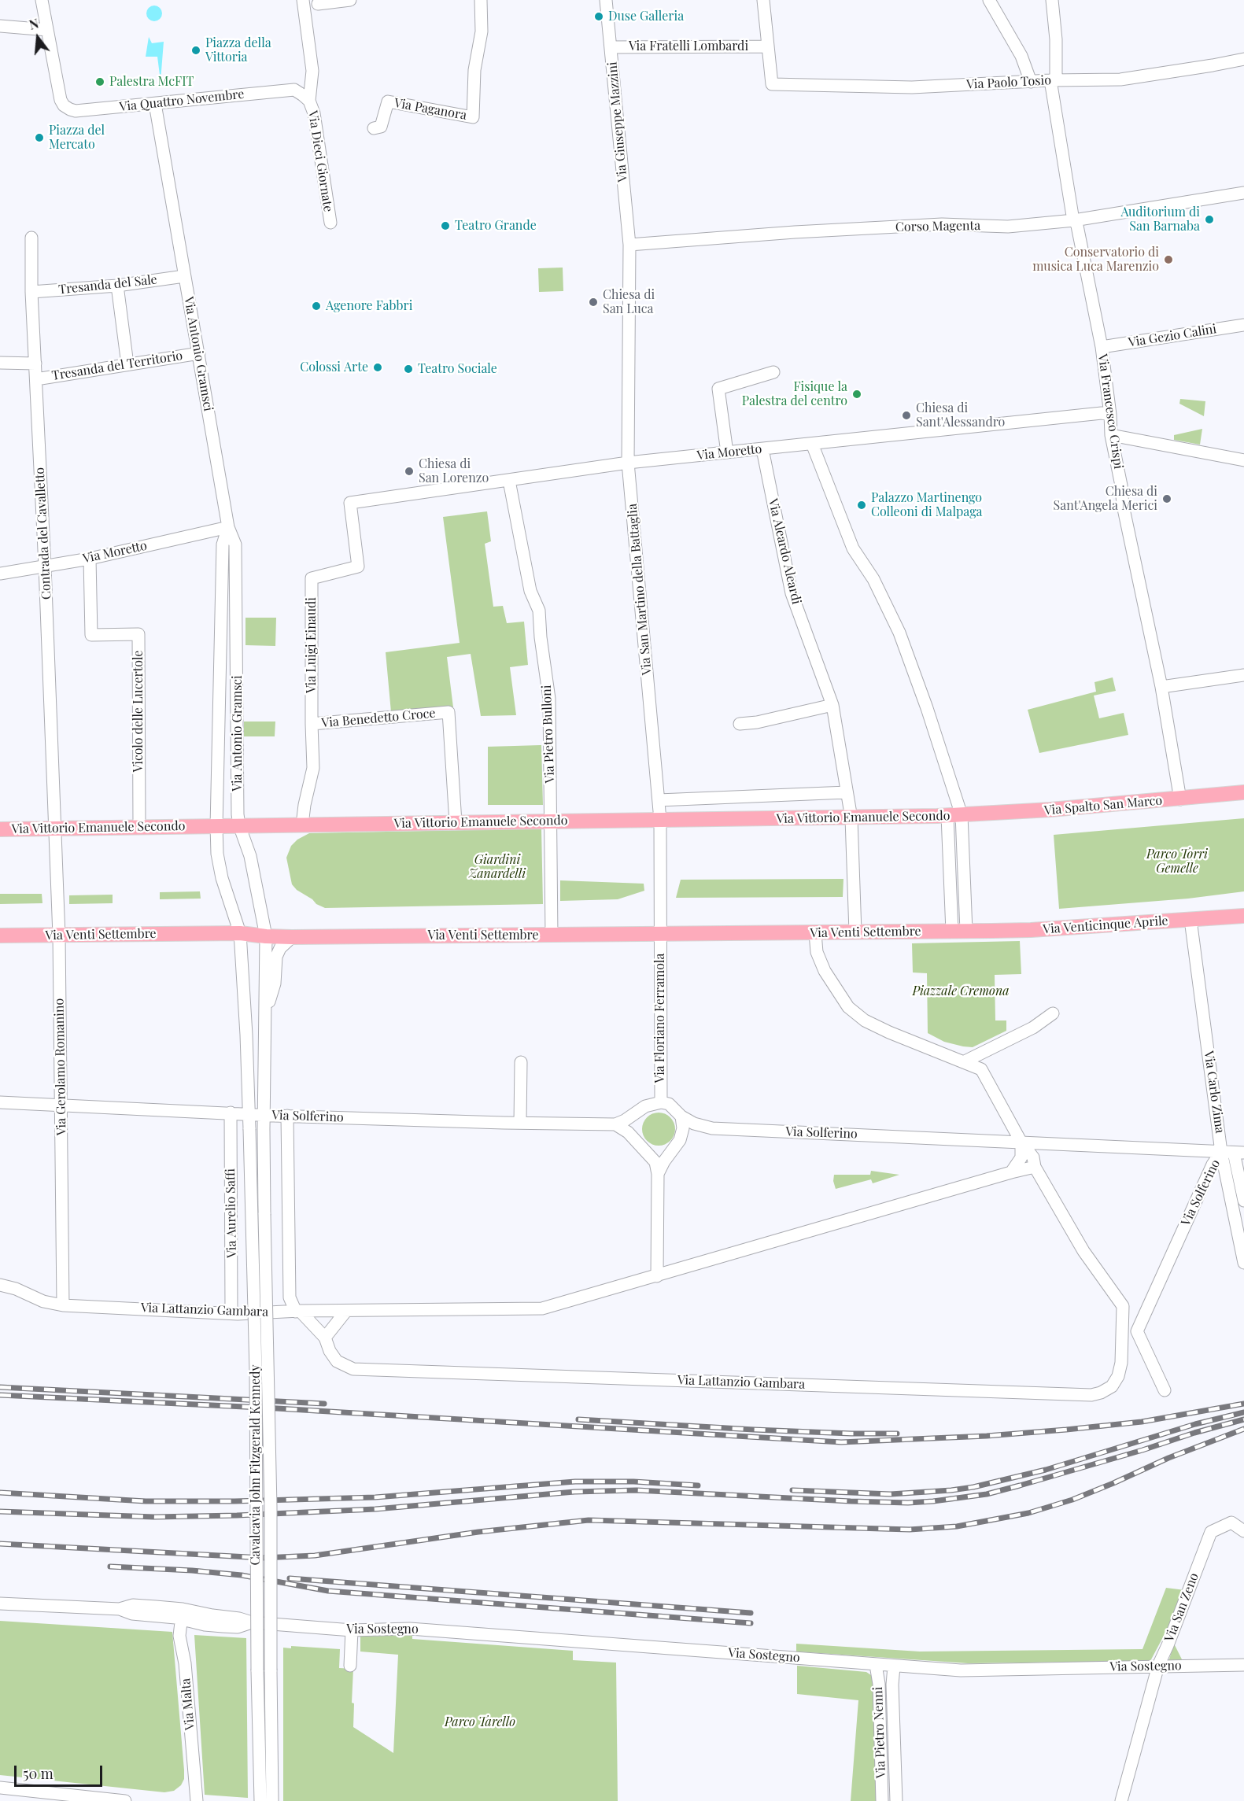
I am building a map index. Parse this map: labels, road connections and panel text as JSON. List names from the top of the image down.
{
  "streets": {
    "main road": [
      "Via Spalto San Marco",
      "Via Vittorio Emanuele Secondo",
      "Via Venticinque Aprile",
      "Via Venti Settembre"
    ],
    "street": [
      "Via Fratelli Lombardi",
      "Via Paolo Tosio",
      "Via Quattro Novembre",
      "Via Paganora",
      "Via Giuseppe Mazzini",
      "Via Dieci Giornate",
      "Corso Magenta",
      "Tresanda del Sale",
      "Via Gezio Calini",
      "Via Antonio Gramsci",
      "Tresanda del Territorio",
      "Via Francesco Crispi",
      "Via Moretto",
      "Contrada del Cavalletto",
      "Via Aleardo Aleardi",
      "Via San Martino della Battaglia",
      "Via Luigi Einaudi",
      "Vicolo delle Lucertole",
      "Via Benedetto Croce",
      "Via Pietro Bulloni",
      "Via Floriano Ferramola",
      "Via Gerolamo Romanino",
      "Via Carlo Zima",
      "Via Solferino",
      "Via Aurelio Saffi",
      "Via Lattanzio Gambara",
      "Cavalcavia John Fitzgerald Kennedy",
      "Via San Zeno",
      "Via Sostegno",
      "Via Malta",
      "Via Pietro Nenni"
    ]
  },
  "crossings": [
    ["Via Fratelli Lombardi", "Via Paolo Tosio"],
    ["Via Fratelli Lombardi", "Via Giuseppe Mazzini"],
    ["Via Paolo Tosio", "Via Francesco Crispi"],
    ["Via Quattro Novembre", "Via Dieci Giornate"],
    ["Via Quattro Novembre", "Via Antonio Gramsci"],
    ["Via Giuseppe Mazzini", "Corso Magenta"],
    ["Via Giuseppe Mazzini", "Via San Martino della Battaglia"],
    ["Corso Magenta", "Via Francesco Crispi"],
    ["Corso Magenta", "Via San Martino della Battaglia"],
    ["Tresanda del Sale", "Via Antonio Gramsci"],
    ["Tresanda del Sale", "Contrada del Cavalletto"],
    ["Via Gezio Calini", "Via Francesco Crispi"],
    ["Via Antonio Gramsci", "Tresanda del Territorio"],
    ["Via Antonio Gramsci", "Via Moretto"],
    ["Via Antonio Gramsci", "Via Vittorio Emanuele Secondo"],
    ["Via Antonio Gramsci", "Via Venti Settembre"],
    ["Tresanda del Territorio", "Contrada del Cavalletto"],
    ["Via Francesco Crispi", "Via Moretto"],
    ["Via Francesco Crispi", "Via Spalto San Marco"],
    ["Via Moretto", "Contrada del Cavalletto"],
    ["Via Moretto", "Via Aleardo Aleardi"],
    ["Via Moretto", "Via San Martino della Battaglia"],
    ["Via Moretto", "Via Luigi Einaudi"],
    ["Via Moretto", "Vicolo delle Lucertole"],
    ["Via Moretto", "Via Pietro Bulloni"],
    ["Contrada del Cavalletto", "Via Vittorio Emanuele Secondo"],
    ["Contrada del Cavalletto", "Via Gerolamo Romanino"],
    ["Via Aleardo Aleardi", "Via Vittorio Emanuele Secondo"],
    ["Via Aleardo Aleardi", "Via Venti Settembre"],
    ["Via San Martino della Battaglia", "Via Vittorio Emanuele Secondo"],
    ["Via San Martino della Battaglia", "Via Venti Settembre"],
    ["Via San Martino della Battaglia", "Via Floriano Ferramola"],
    ["Via Luigi Einaudi", "Via Benedetto Croce"],
    ["Via Luigi Einaudi", "Via Vittorio Emanuele Secondo"],
    ["Vicolo delle Lucertole", "Via Vittorio Emanuele Secondo"],
    ["Via Benedetto Croce", "Via Vittorio Emanuele Secondo"],
    ["Via Pietro Bulloni", "Via Vittorio Emanuele Secondo"],
    ["Via Pietro Bulloni", "Via Venti Settembre"],
    ["Via Spalto San Marco", "Via Vittorio Emanuele Secondo"],
    ["Via Vittorio Emanuele Secondo", "Via Gerolamo Romanino"],
    ["Via Venticinque Aprile", "Via Venti Settembre"],
    ["Via Venticinque Aprile", "Via Carlo Zima"],
    ["Via Venti Settembre", "Via Floriano Ferramola"],
    ["Via Venti Settembre", "Via Gerolamo Romanino"],
    ["Via Floriano Ferramola", "Via Solferino"],
    ["Via Gerolamo Romanino", "Via Solferino"],
    ["Via Gerolamo Romanino", "Via Lattanzio Gambara"],
    ["Via Carlo Zima", "Via Solferino"],
    ["Via Solferino", "Via Aurelio Saffi"],
    ["Via Solferino", "Cavalcavia John Fitzgerald Kennedy"],
    ["Via Aurelio Saffi", "Via Lattanzio Gambara"],
    ["Via San Zeno", "Via Sostegno"],
    ["Via Sostegno", "Via Malta"],
    ["Via Sostegno", "Via Pietro Nenni"]
  ],
  "parks": [
    "Parco Torri Gemelle",
    "Giardini Zanardelli",
    "Piazzale Cremona",
    "Parco Tarello"
  ],
  "places": [
    "Duse Galleria",
    "Piazza della Vittoria",
    "Palestra McFIT",
    "Piazza del Mercato",
    "Auditorium di San Barnaba",
    "Teatro Grande",
    "Conservatorio di musica Luca Marenzio",
    "Chiesa di San Luca",
    "Agenore Fabbri",
    "Colossi Arte",
    "Teatro Sociale",
    "Fisique la Palestra del centro",
    "Chiesa di Sant'Alessandro",
    "Chiesa di San Lorenzo",
    "Chiesa di Sant'Angela Merici",
    "Palazzo Martinengo Colleoni di Malpaga"
  ],
  "scale_bar": "50 m",
  "north": "top"
}
